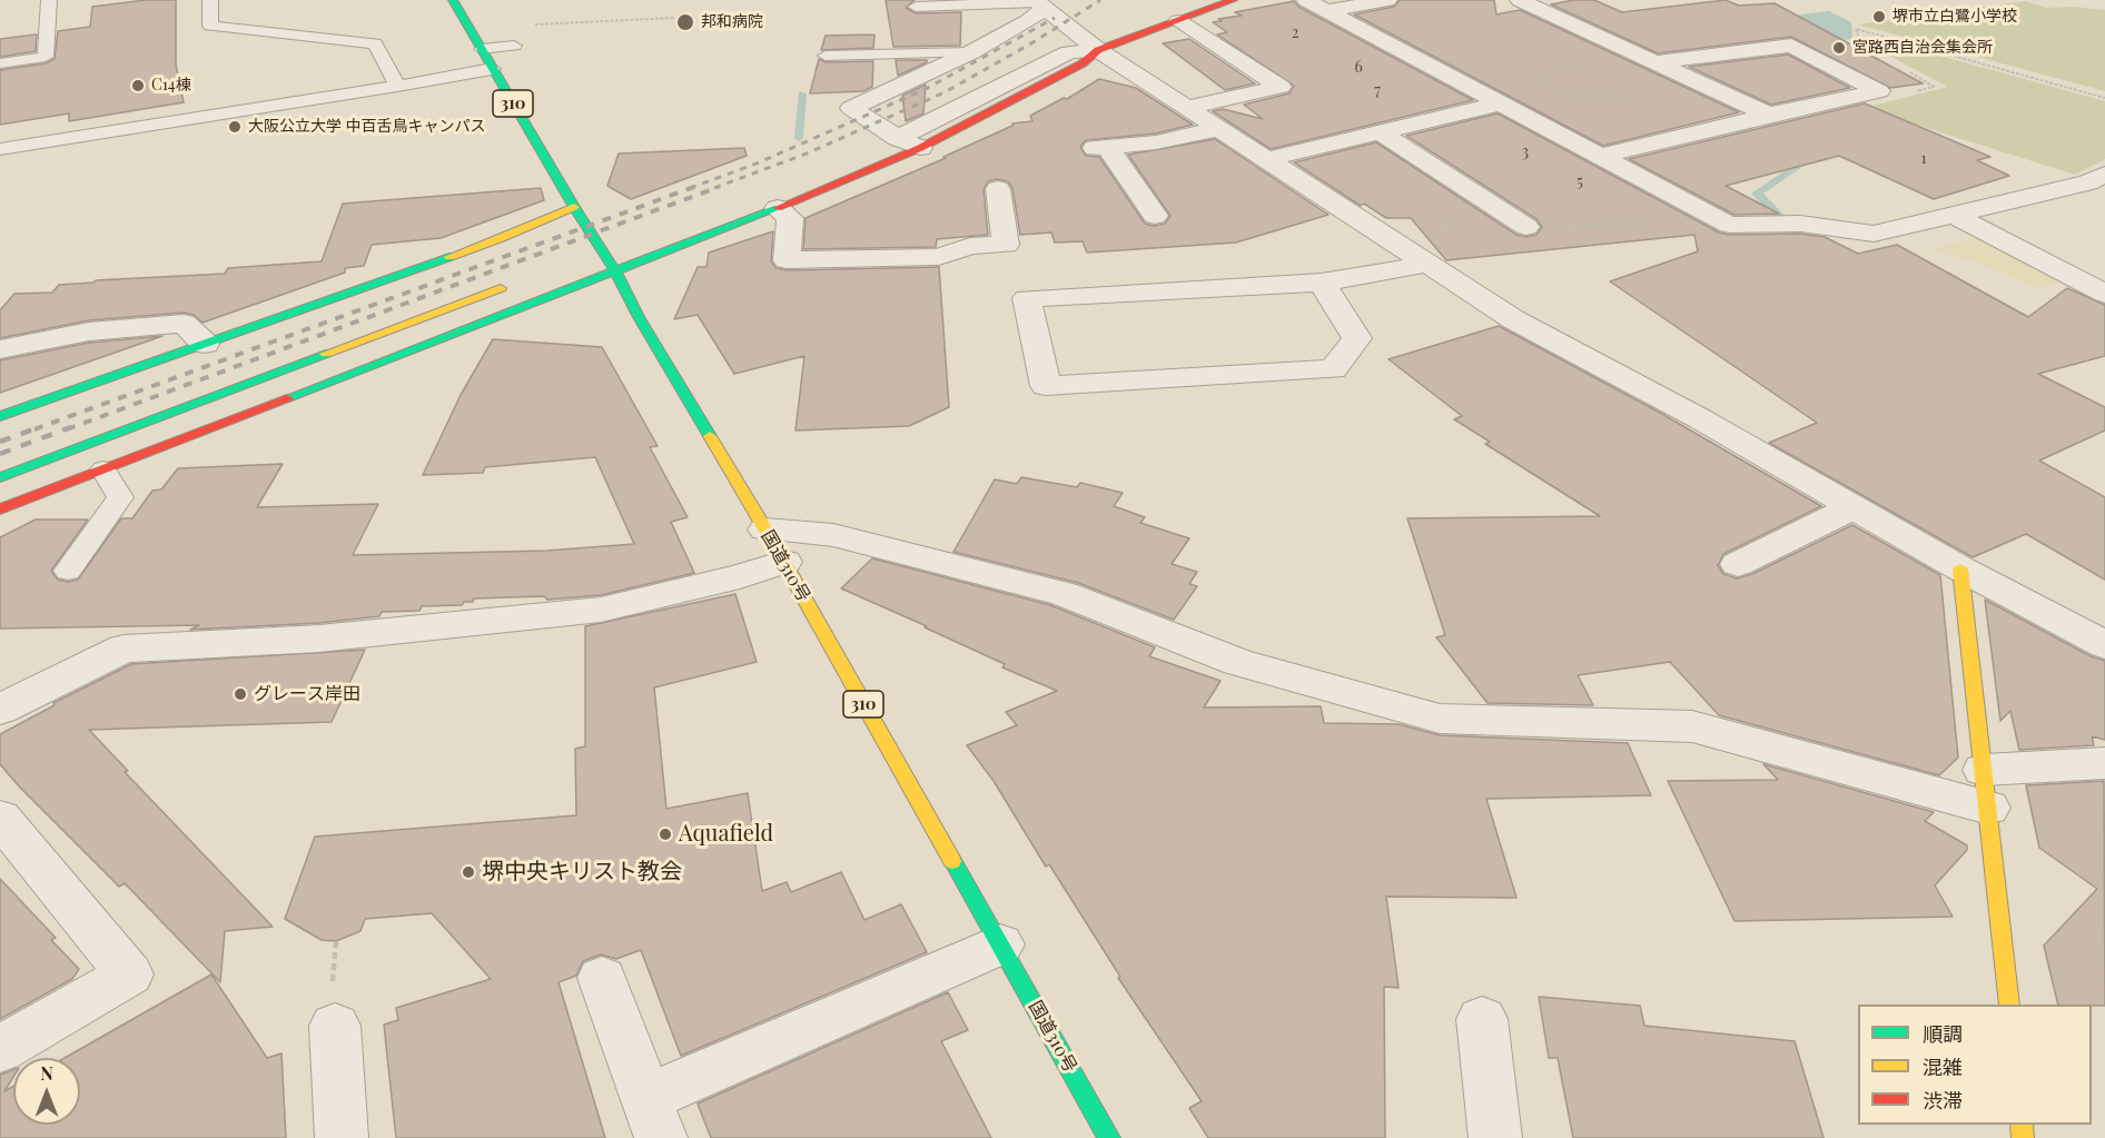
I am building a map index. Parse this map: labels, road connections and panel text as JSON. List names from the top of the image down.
{
  "streets": {
    "main road": ["310", "国道310号"]
  },
  "places": [
    "堺市立白鷺小学校",
    "邦和病院",
    "宮路西自治会集会所",
    "C14棟",
    "大阪公立大学 中百舌鳥キャンパス",
    "グレース岸田",
    "Aquafield",
    "堺中央キリスト教会"
  ],
  "house_numbers": [
    "2",
    "6",
    "7",
    "3",
    "1",
    "5"
  ],
  "legend": ["順調", "混雑", "渋滞"],
  "north": "top"
}
